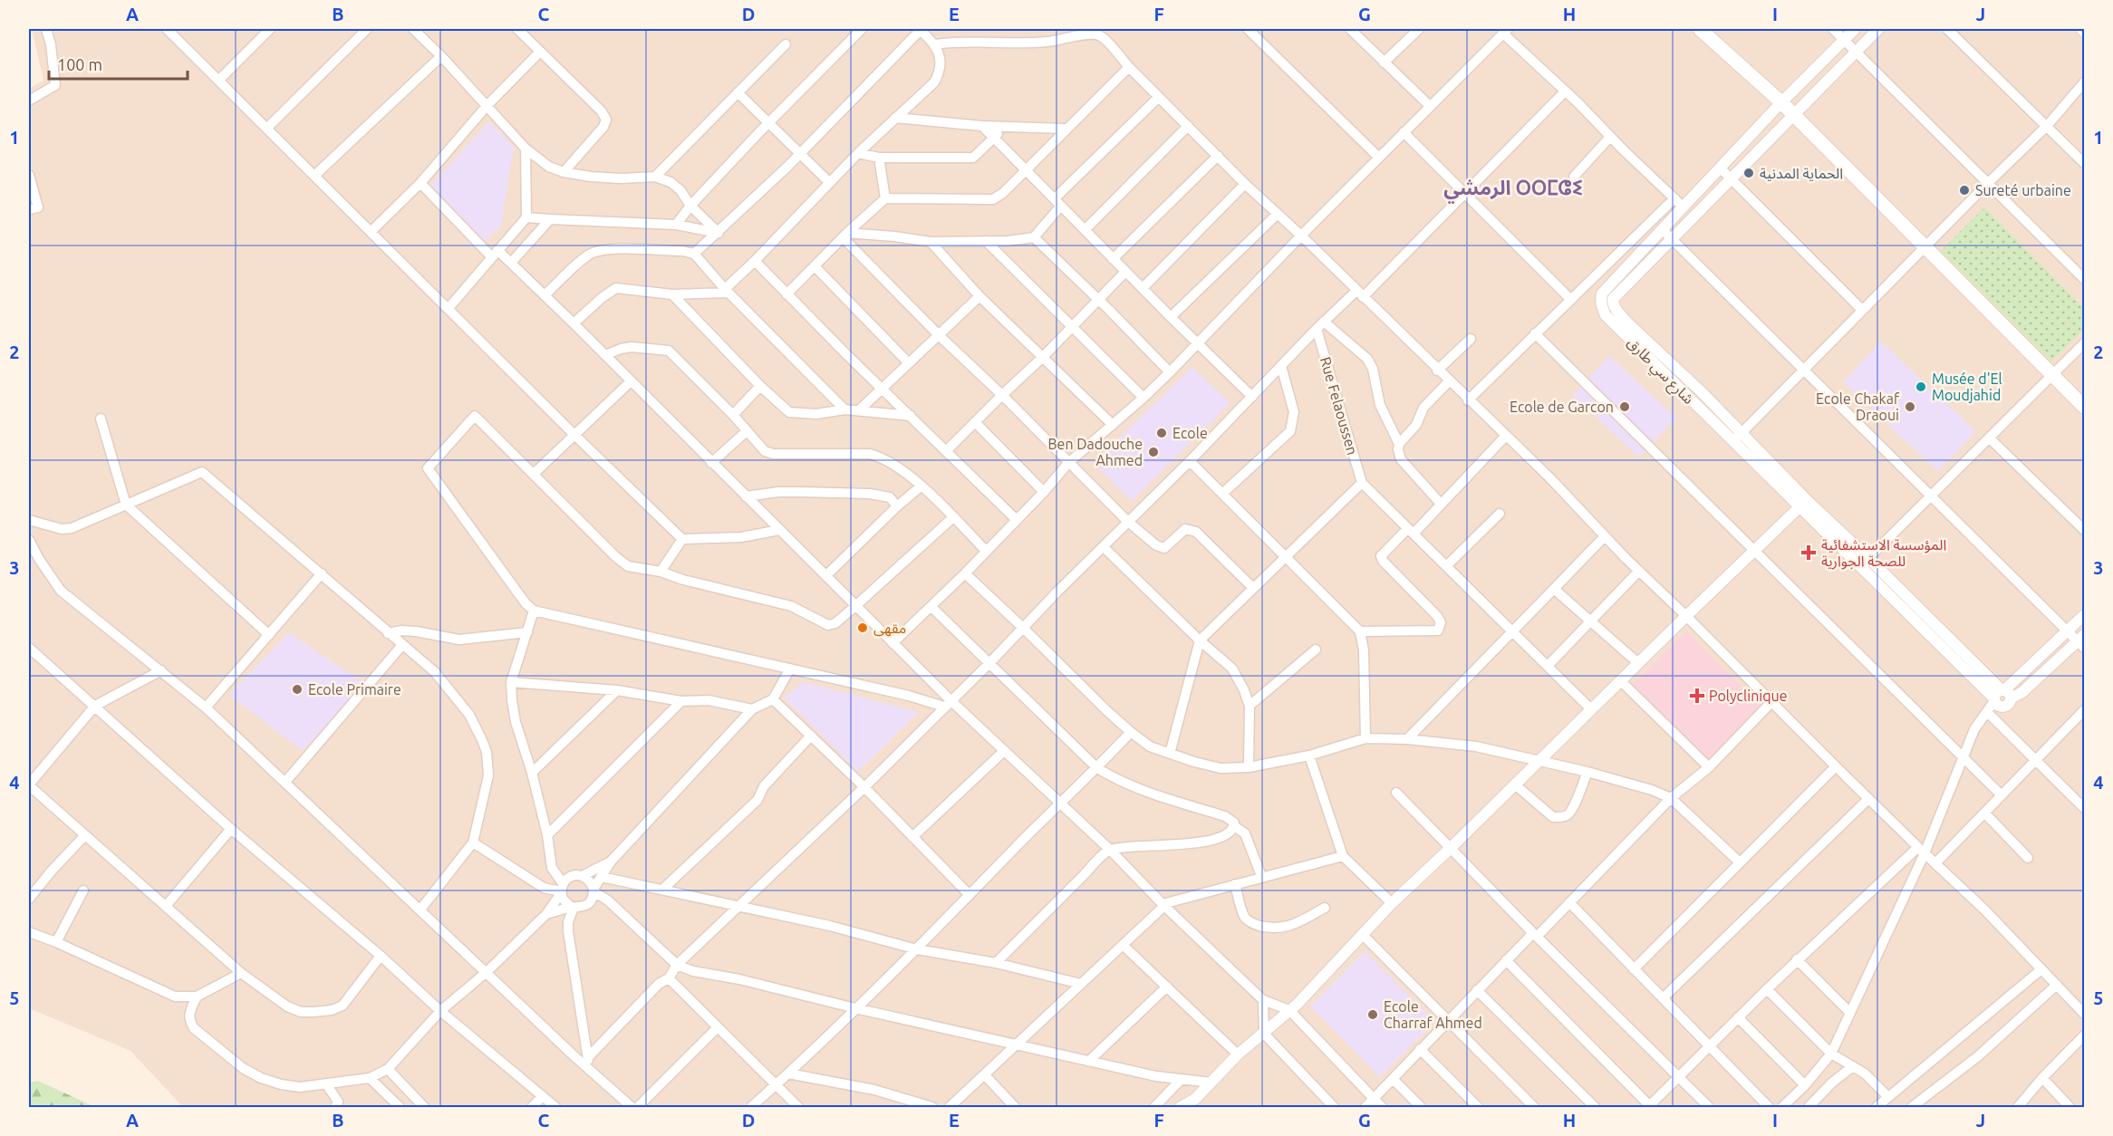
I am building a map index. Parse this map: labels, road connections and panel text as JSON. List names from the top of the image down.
{
  "streets": {
    "street": ["شارع سي طارق", "Rue Felaoussen"]
  },
  "districts": ["الرمشي ⵔⵔⵎⵛⵉ"],
  "places": {
    "other": [
      "الحماية المدنية",
      "Sureté urbaine",
      "Musée d'El Moudjahid",
      "Ecole de Garcon",
      "Ecole Chakaf Draoui",
      "Ecole",
      "Ben Dadouche Ahmed",
      "مقهى",
      "Ecole Primaire",
      "Ecole Charraf Ahmed"
    ],
    "health": ["المؤسسة الاستشفائية للصحة الجوارية", "Polyclinique"]
  },
  "scale_bar": "100 m",
  "grid": {
    "columns": [
      "A",
      "B",
      "C",
      "D",
      "E",
      "F",
      "G",
      "H",
      "I",
      "J"
    ],
    "rows": [
      "1",
      "2",
      "3",
      "4",
      "5"
    ]
  }
}
